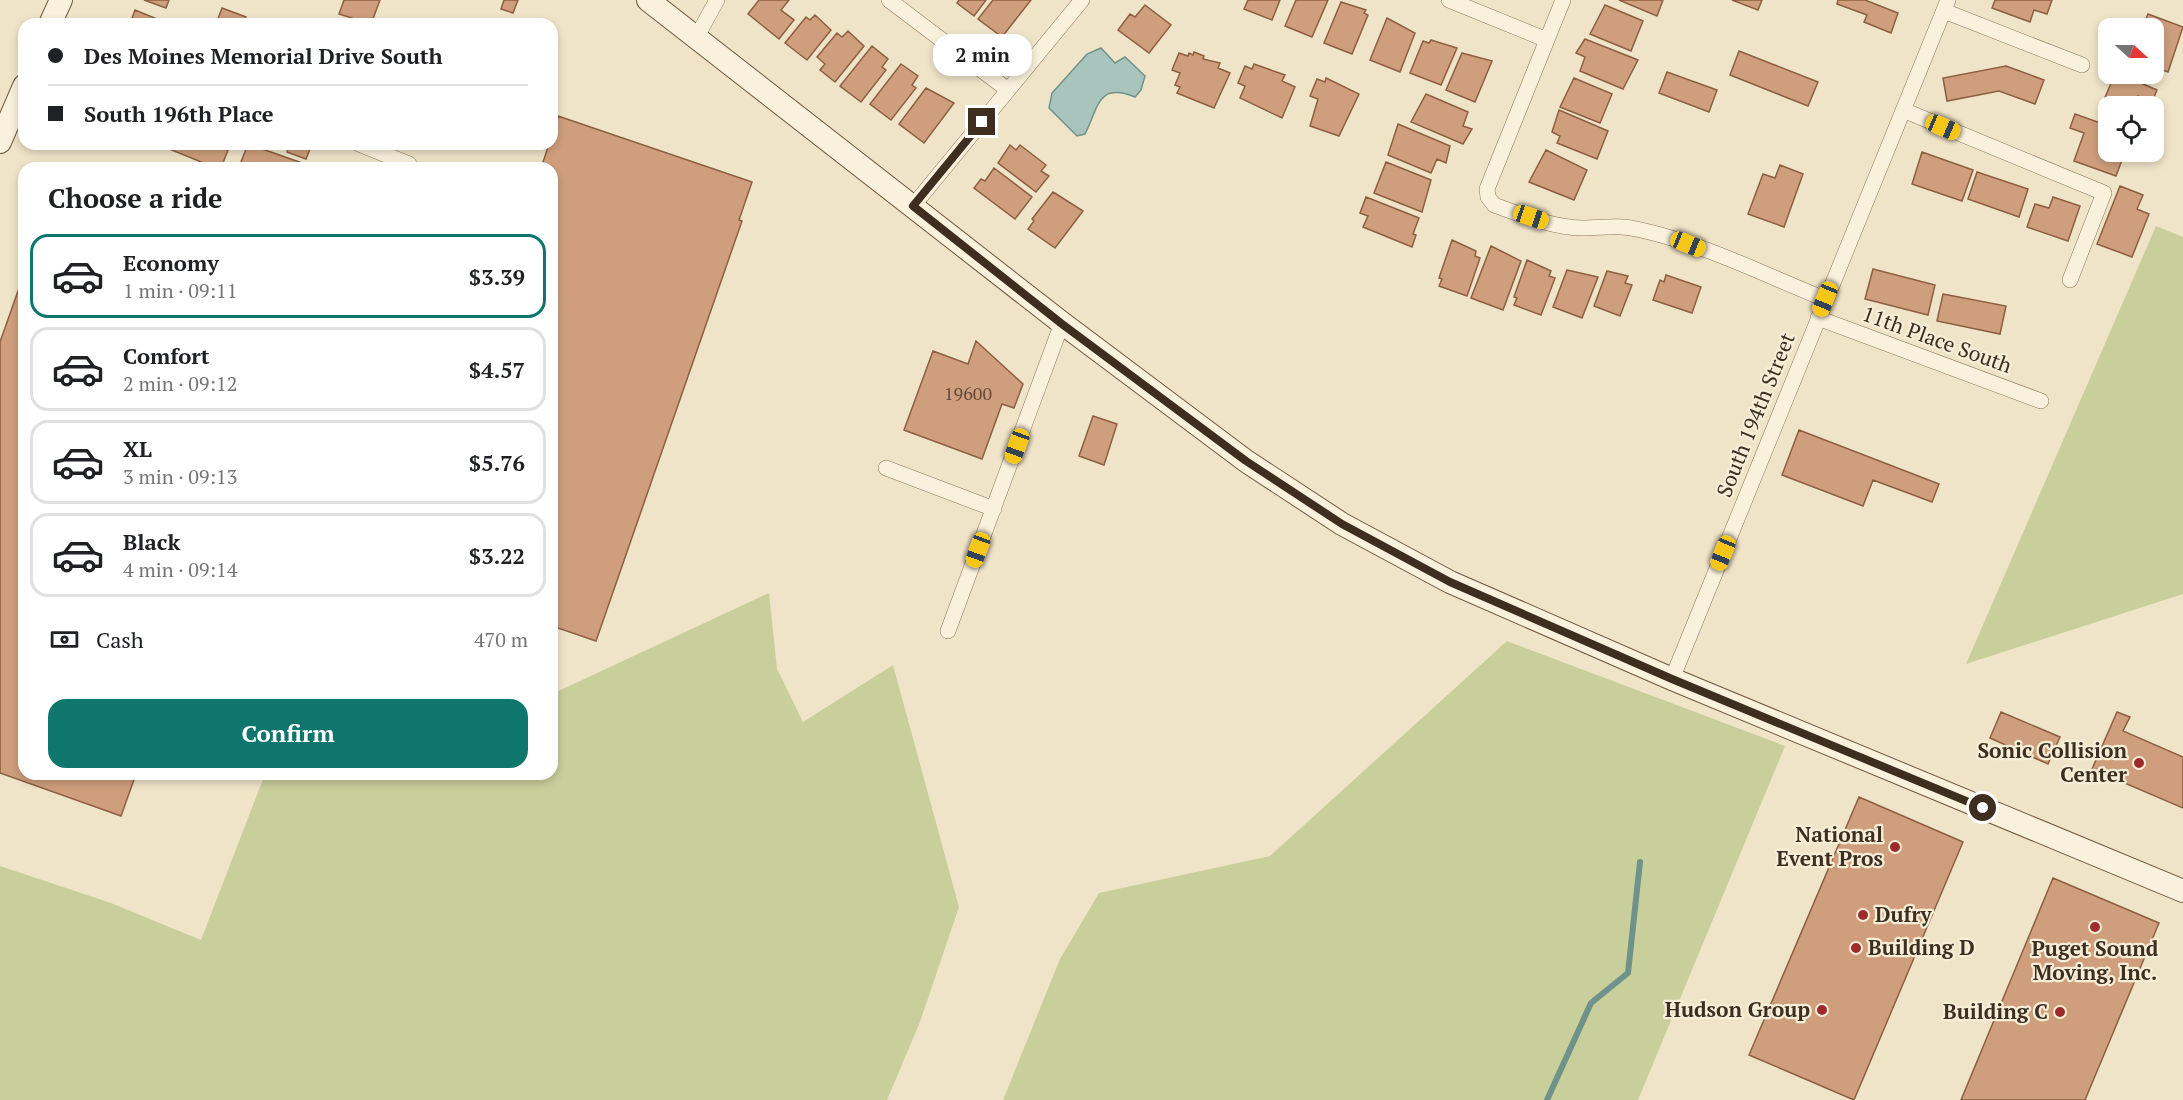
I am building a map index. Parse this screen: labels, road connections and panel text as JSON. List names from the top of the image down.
{
  "streets": {
    "street": ["11th Place South", "South 194th Street"]
  },
  "crossings": [
    ["11th Place South", "South 194th Street"]
  ],
  "places": [
    "Sonic Collision Center",
    "National Event Pros",
    "Dufry",
    "Puget Sound Moving, Inc.",
    "Building D",
    "Hudson Group",
    "Building C"
  ],
  "house_numbers": ["19600"],
  "north": "right",
  "page": {
    "banner": ["Des Moines Memorial Drive South", "South 196th Place"],
    "bubble": "2 min",
    "heading": "Choose a ride",
    "list": [
      {
        "name": "Economy",
        "note": "1 min · 09:11",
        "value": "$3.39"
      },
      {
        "name": "Comfort",
        "note": "2 min · 09:12",
        "value": "$4.57"
      },
      {
        "name": "XL",
        "note": "3 min · 09:13",
        "value": "$5.76"
      },
      {
        "name": "Black",
        "note": "4 min · 09:14",
        "value": "$3.22"
      }
    ],
    "pay": ["Cash", "470 m"],
    "buttons": "Confirm"
  }
}
